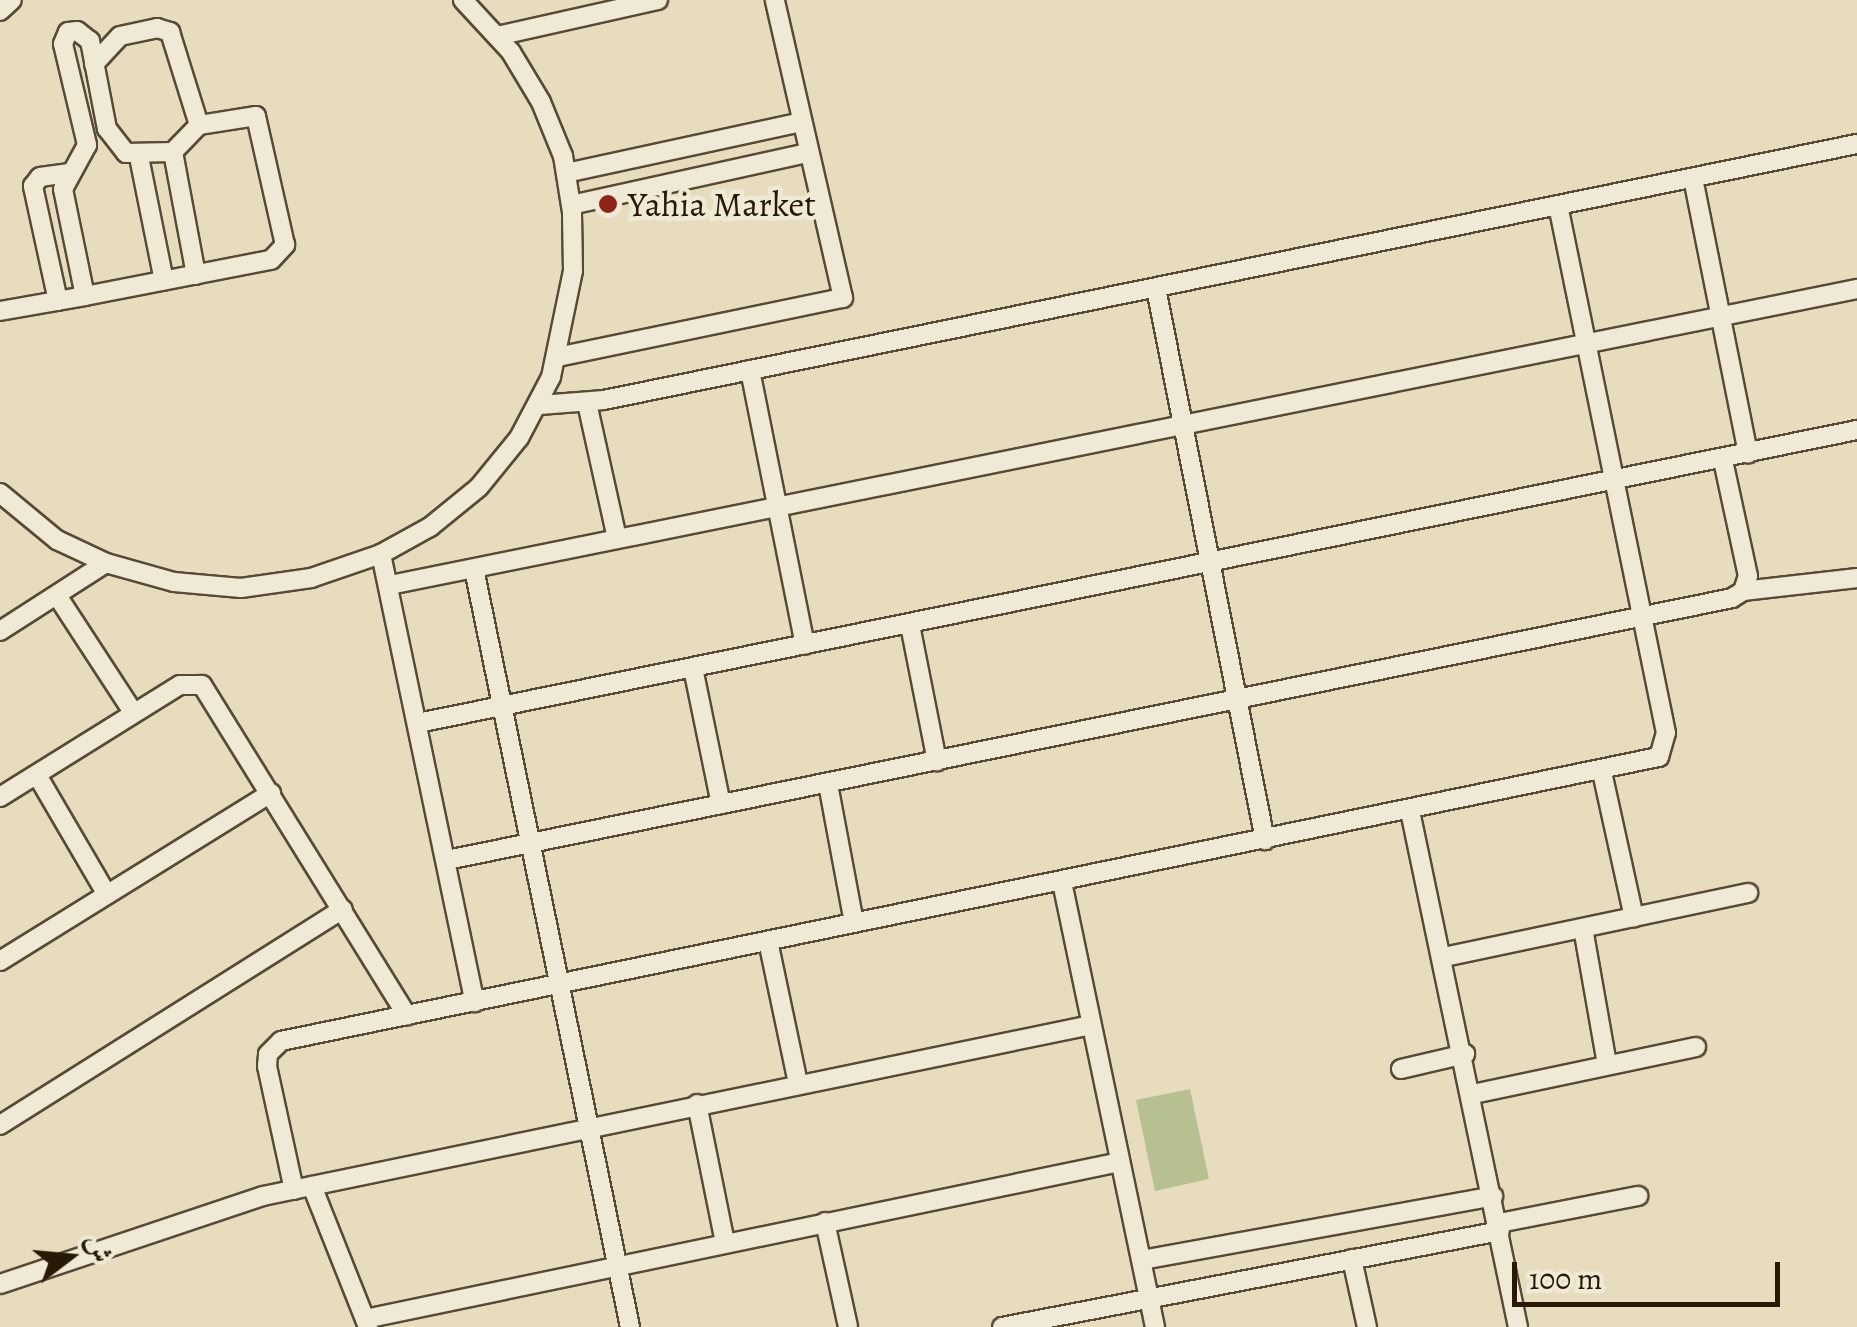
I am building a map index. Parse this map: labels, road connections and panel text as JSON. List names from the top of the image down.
{
  "places": ["Yahia Market"],
  "scale_bar": "100 m",
  "north": "right"
}
